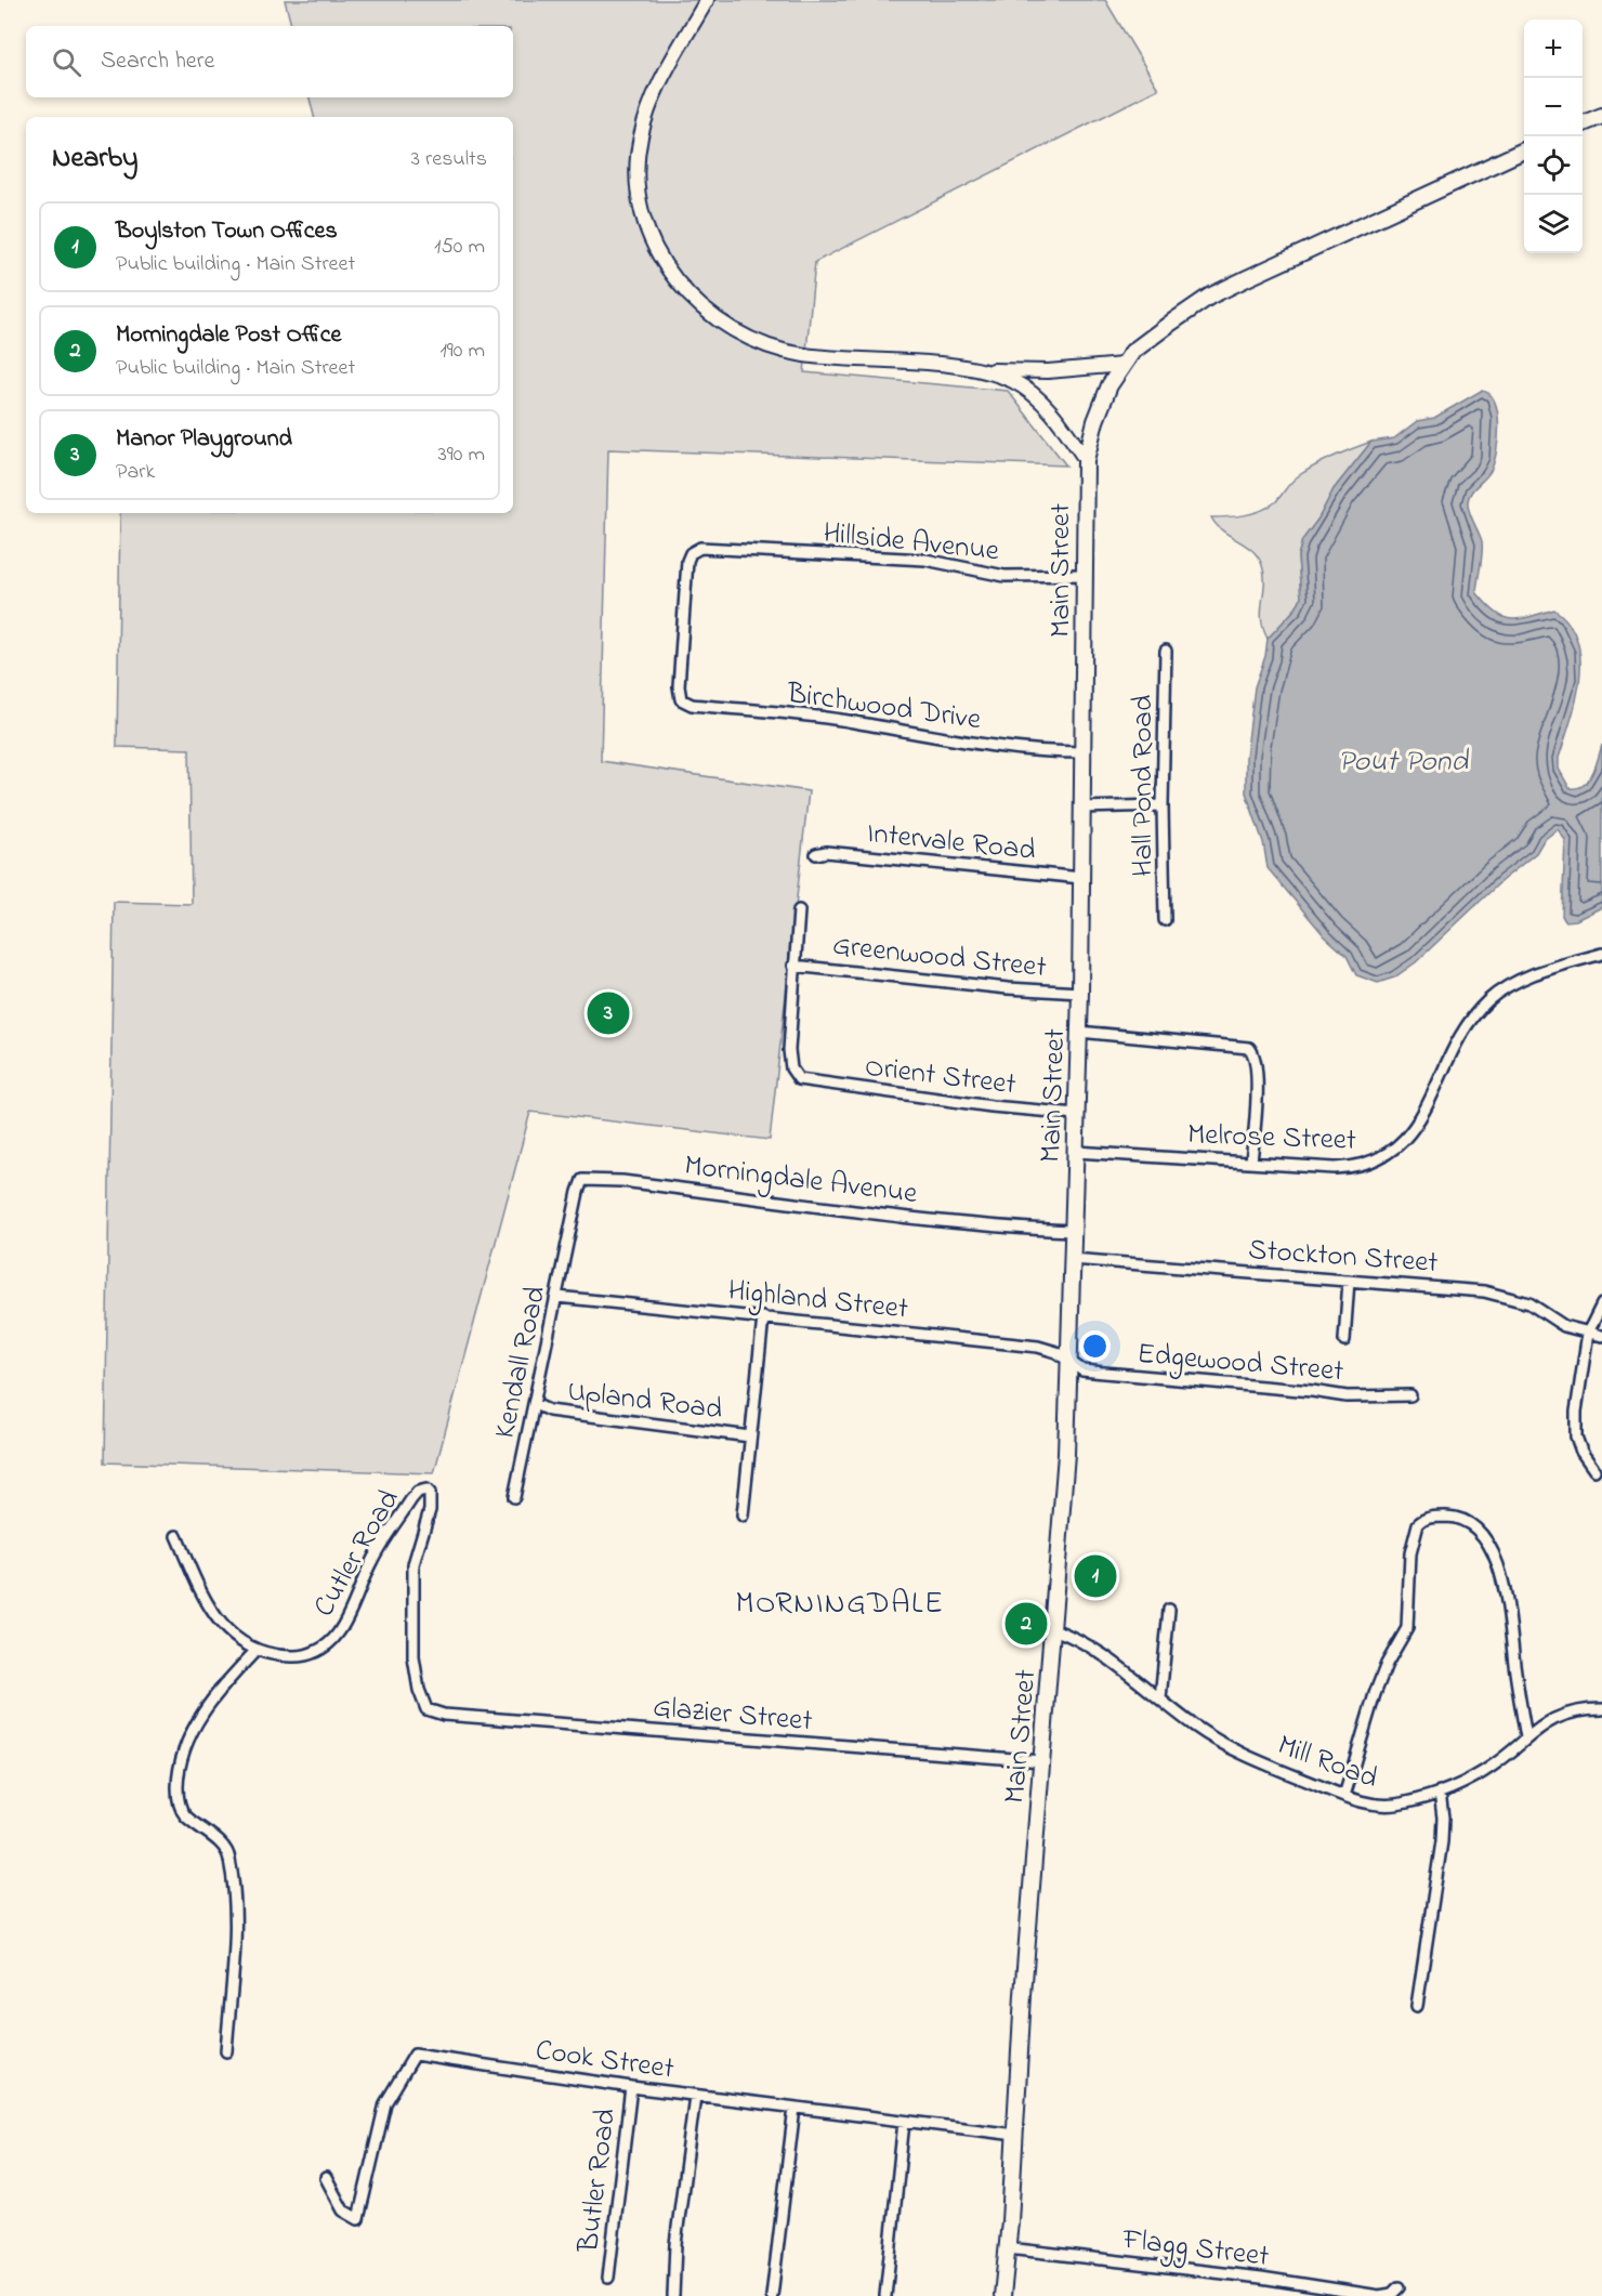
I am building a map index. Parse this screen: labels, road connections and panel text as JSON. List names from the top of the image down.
{
  "streets": {
    "main road": ["Main Street"],
    "street": [
      "Hillside Avenue",
      "Birchwood Drive",
      "Hall Pond Road",
      "Intervale Road",
      "Greenwood Street",
      "Orient Street",
      "Melrose Street",
      "Morningdale Avenue",
      "Stockton Street",
      "Highland Street",
      "Edgewood Street",
      "Kendall Road",
      "Upland Road",
      "Cutler Road",
      "Glazier Street",
      "Mill Road",
      "Cook Street",
      "Butler Road",
      "Flagg Street"
    ]
  },
  "crossings": [
    ["Hillside Avenue", "Main Street"],
    ["Hillside Avenue", "Birchwood Drive"],
    ["Main Street", "Birchwood Drive"],
    ["Main Street", "Intervale Road"],
    ["Main Street", "Greenwood Street"],
    ["Main Street", "Orient Street"],
    ["Main Street", "Melrose Street"],
    ["Main Street", "Morningdale Avenue"],
    ["Main Street", "Stockton Street"],
    ["Main Street", "Highland Street"],
    ["Main Street", "Edgewood Street"],
    ["Main Street", "Glazier Street"],
    ["Main Street", "Mill Road"],
    ["Main Street", "Cook Street"],
    ["Main Street", "Flagg Street"],
    ["Greenwood Street", "Orient Street"],
    ["Morningdale Avenue", "Kendall Road"],
    ["Highland Street", "Edgewood Street"],
    ["Highland Street", "Kendall Road"],
    ["Kendall Road", "Upland Road"],
    ["Cutler Road", "Glazier Street"],
    ["Cook Street", "Butler Road"]
  ],
  "districts": ["MORNINGDALE"],
  "water": ["Pout Pond"],
  "page": {
    "map_buttons": ["+", "−"],
    "search": "Search here",
    "heading": ["Nearby", "3 results"],
    "list": [
      {
        "mark": "1",
        "name": "Boylston Town Offices",
        "note": "Public building · Main Street",
        "value": "150 m"
      },
      {
        "mark": "2",
        "name": "Morningdale Post Office",
        "note": "Public building · Main Street",
        "value": "190 m"
      },
      {
        "mark": "3",
        "name": "Manor Playground",
        "note": "Park",
        "value": "390 m"
      }
    ],
    "pins": ["3", "1", "2"]
  }
}
